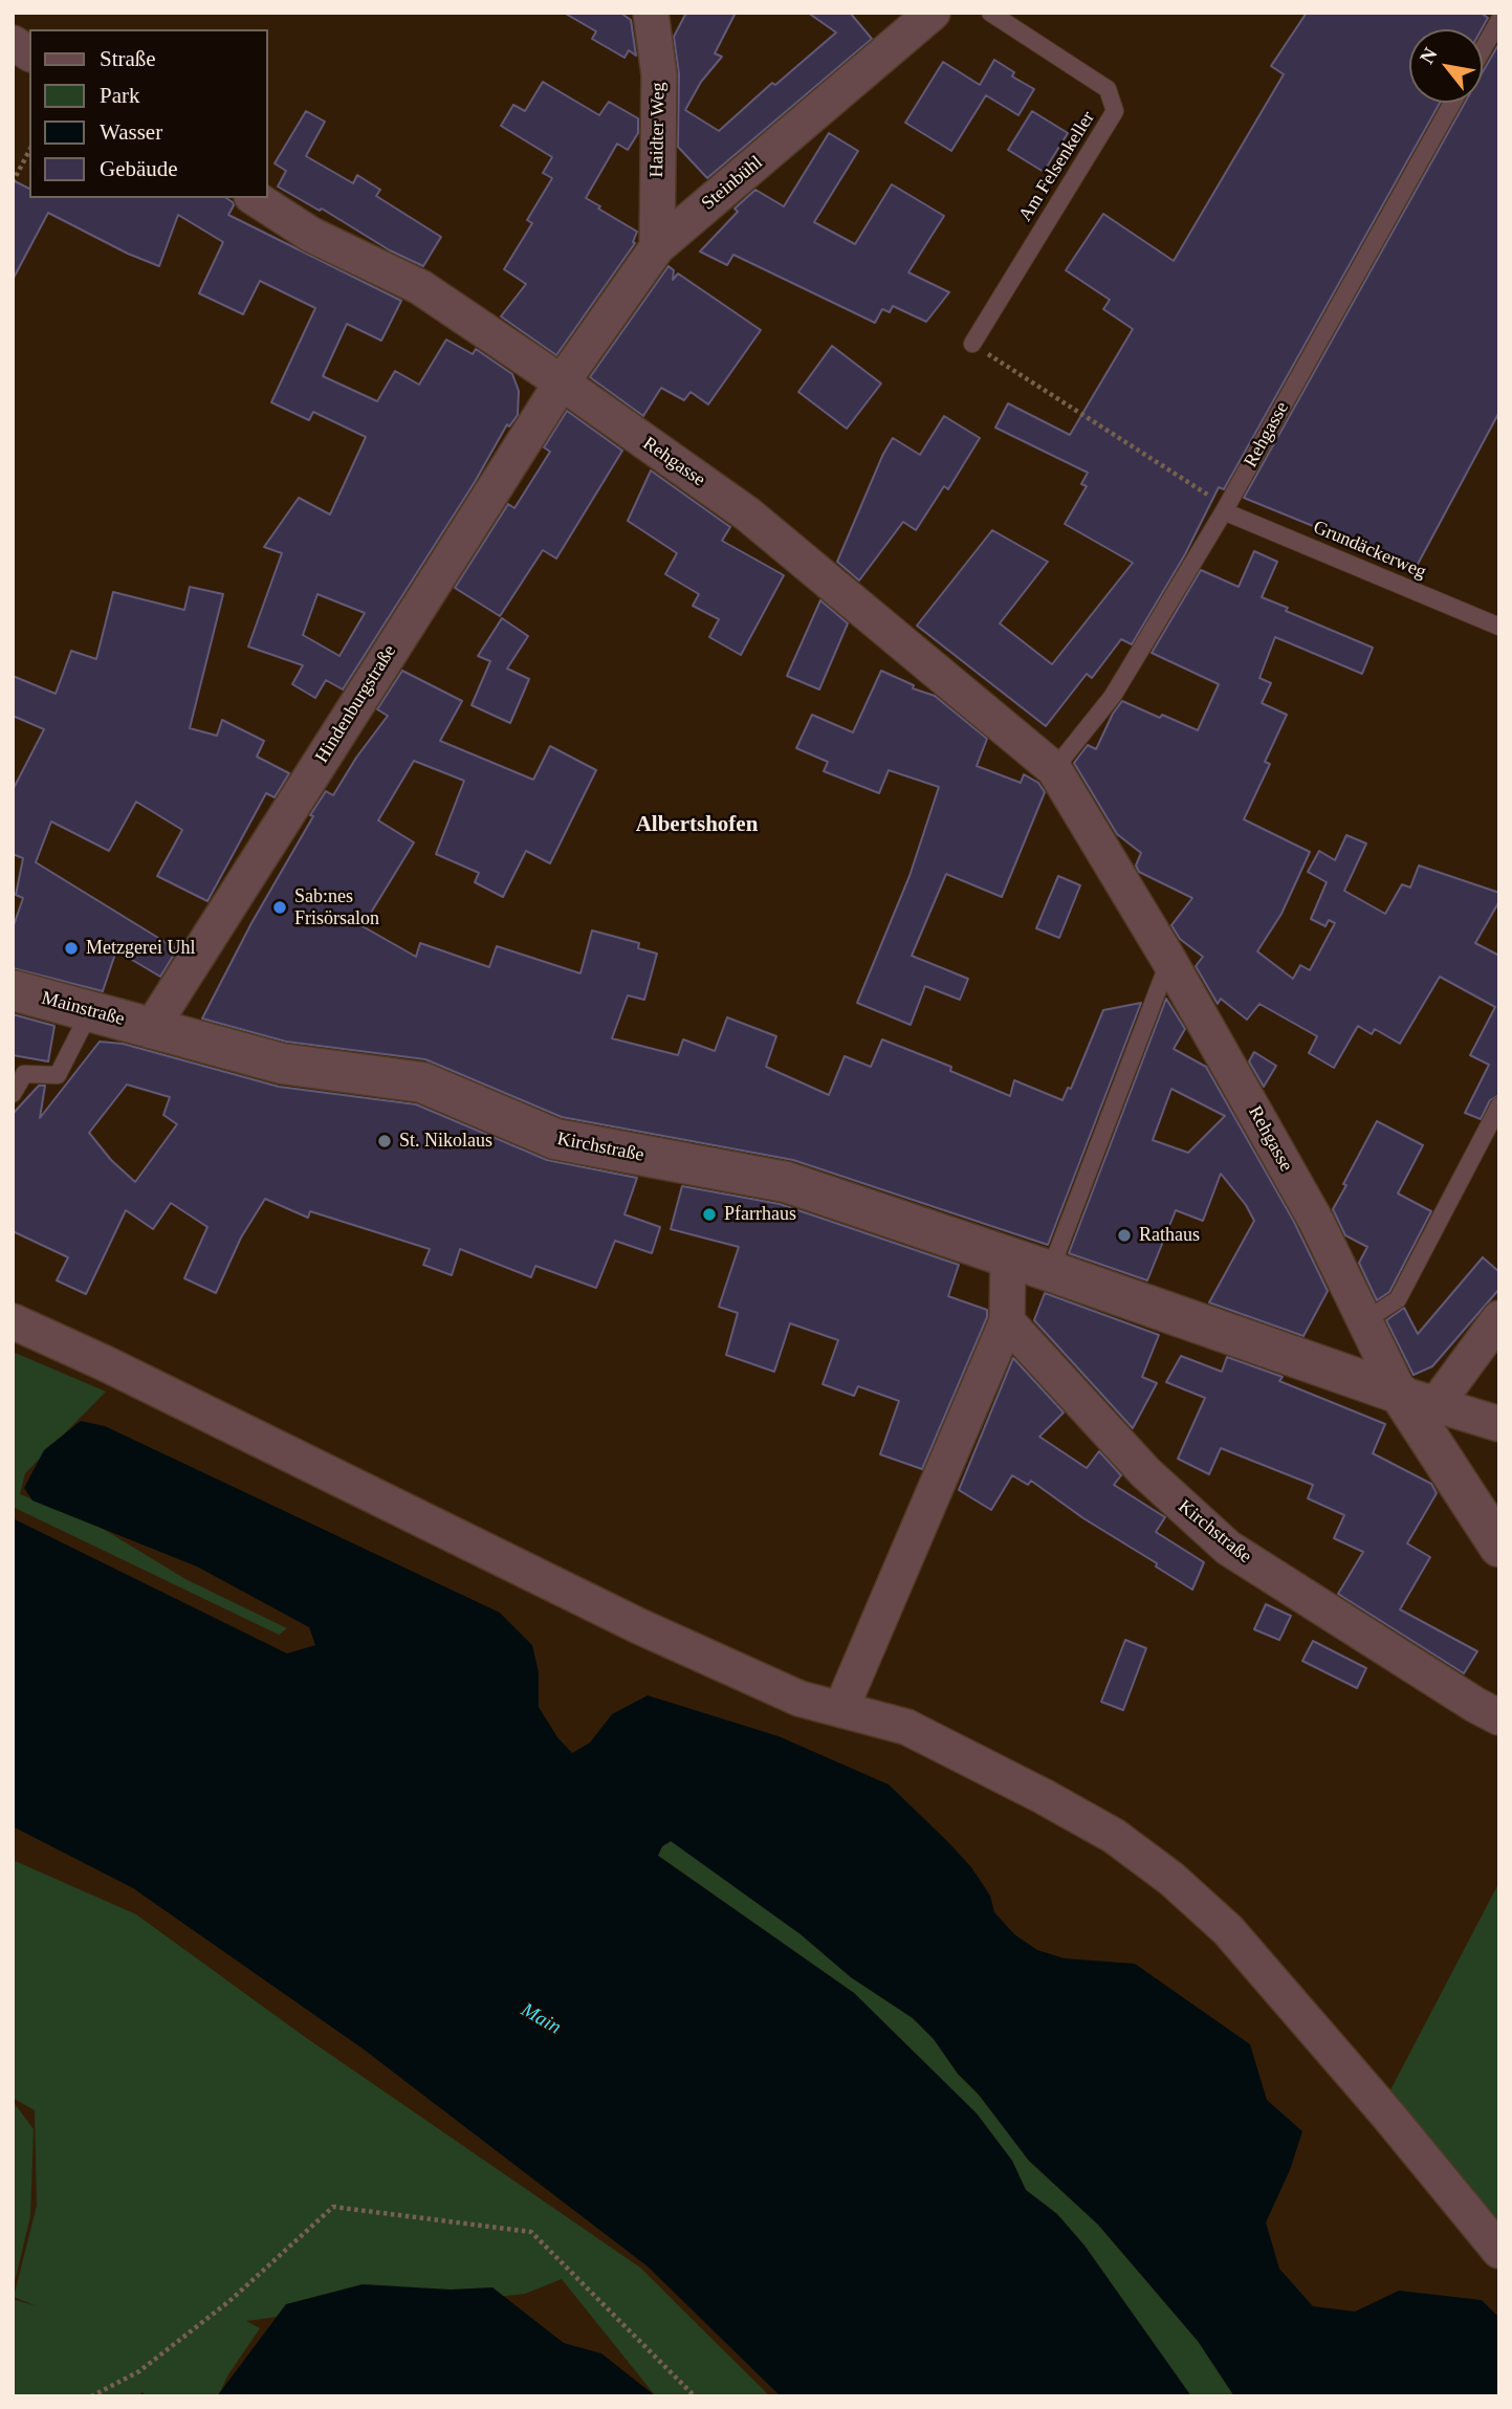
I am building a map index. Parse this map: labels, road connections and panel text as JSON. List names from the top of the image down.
{
  "streets": {
    "street": [
      "Haidter Weg",
      "Steinbühl",
      "Rehgasse",
      "Hindenburgstraße",
      "Mainstraße",
      "Kirchstraße"
    ],
    "lane": ["Am Felsenkeller", "Grundäckerweg"]
  },
  "crossings": [
    ["Haidter Weg", "Steinbühl"],
    ["Steinbühl", "Rehgasse"],
    ["Steinbühl", "Hindenburgstraße"],
    ["Rehgasse", "Grundäckerweg"],
    ["Rehgasse", "Hindenburgstraße"],
    ["Rehgasse", "Kirchstraße"],
    ["Hindenburgstraße", "Mainstraße"],
    ["Hindenburgstraße", "Kirchstraße"],
    ["Mainstraße", "Kirchstraße"]
  ],
  "districts": ["Albertshofen"],
  "water": ["Main"],
  "places": [
    "Sab:nes Frisörsalon",
    "Metzgerei Uhl",
    "St. Nikolaus",
    "Pfarrhaus",
    "Rathaus"
  ],
  "legend": [
    "Straße",
    "Park",
    "Wasser",
    "Gebäude"
  ],
  "north": "top left"
}
